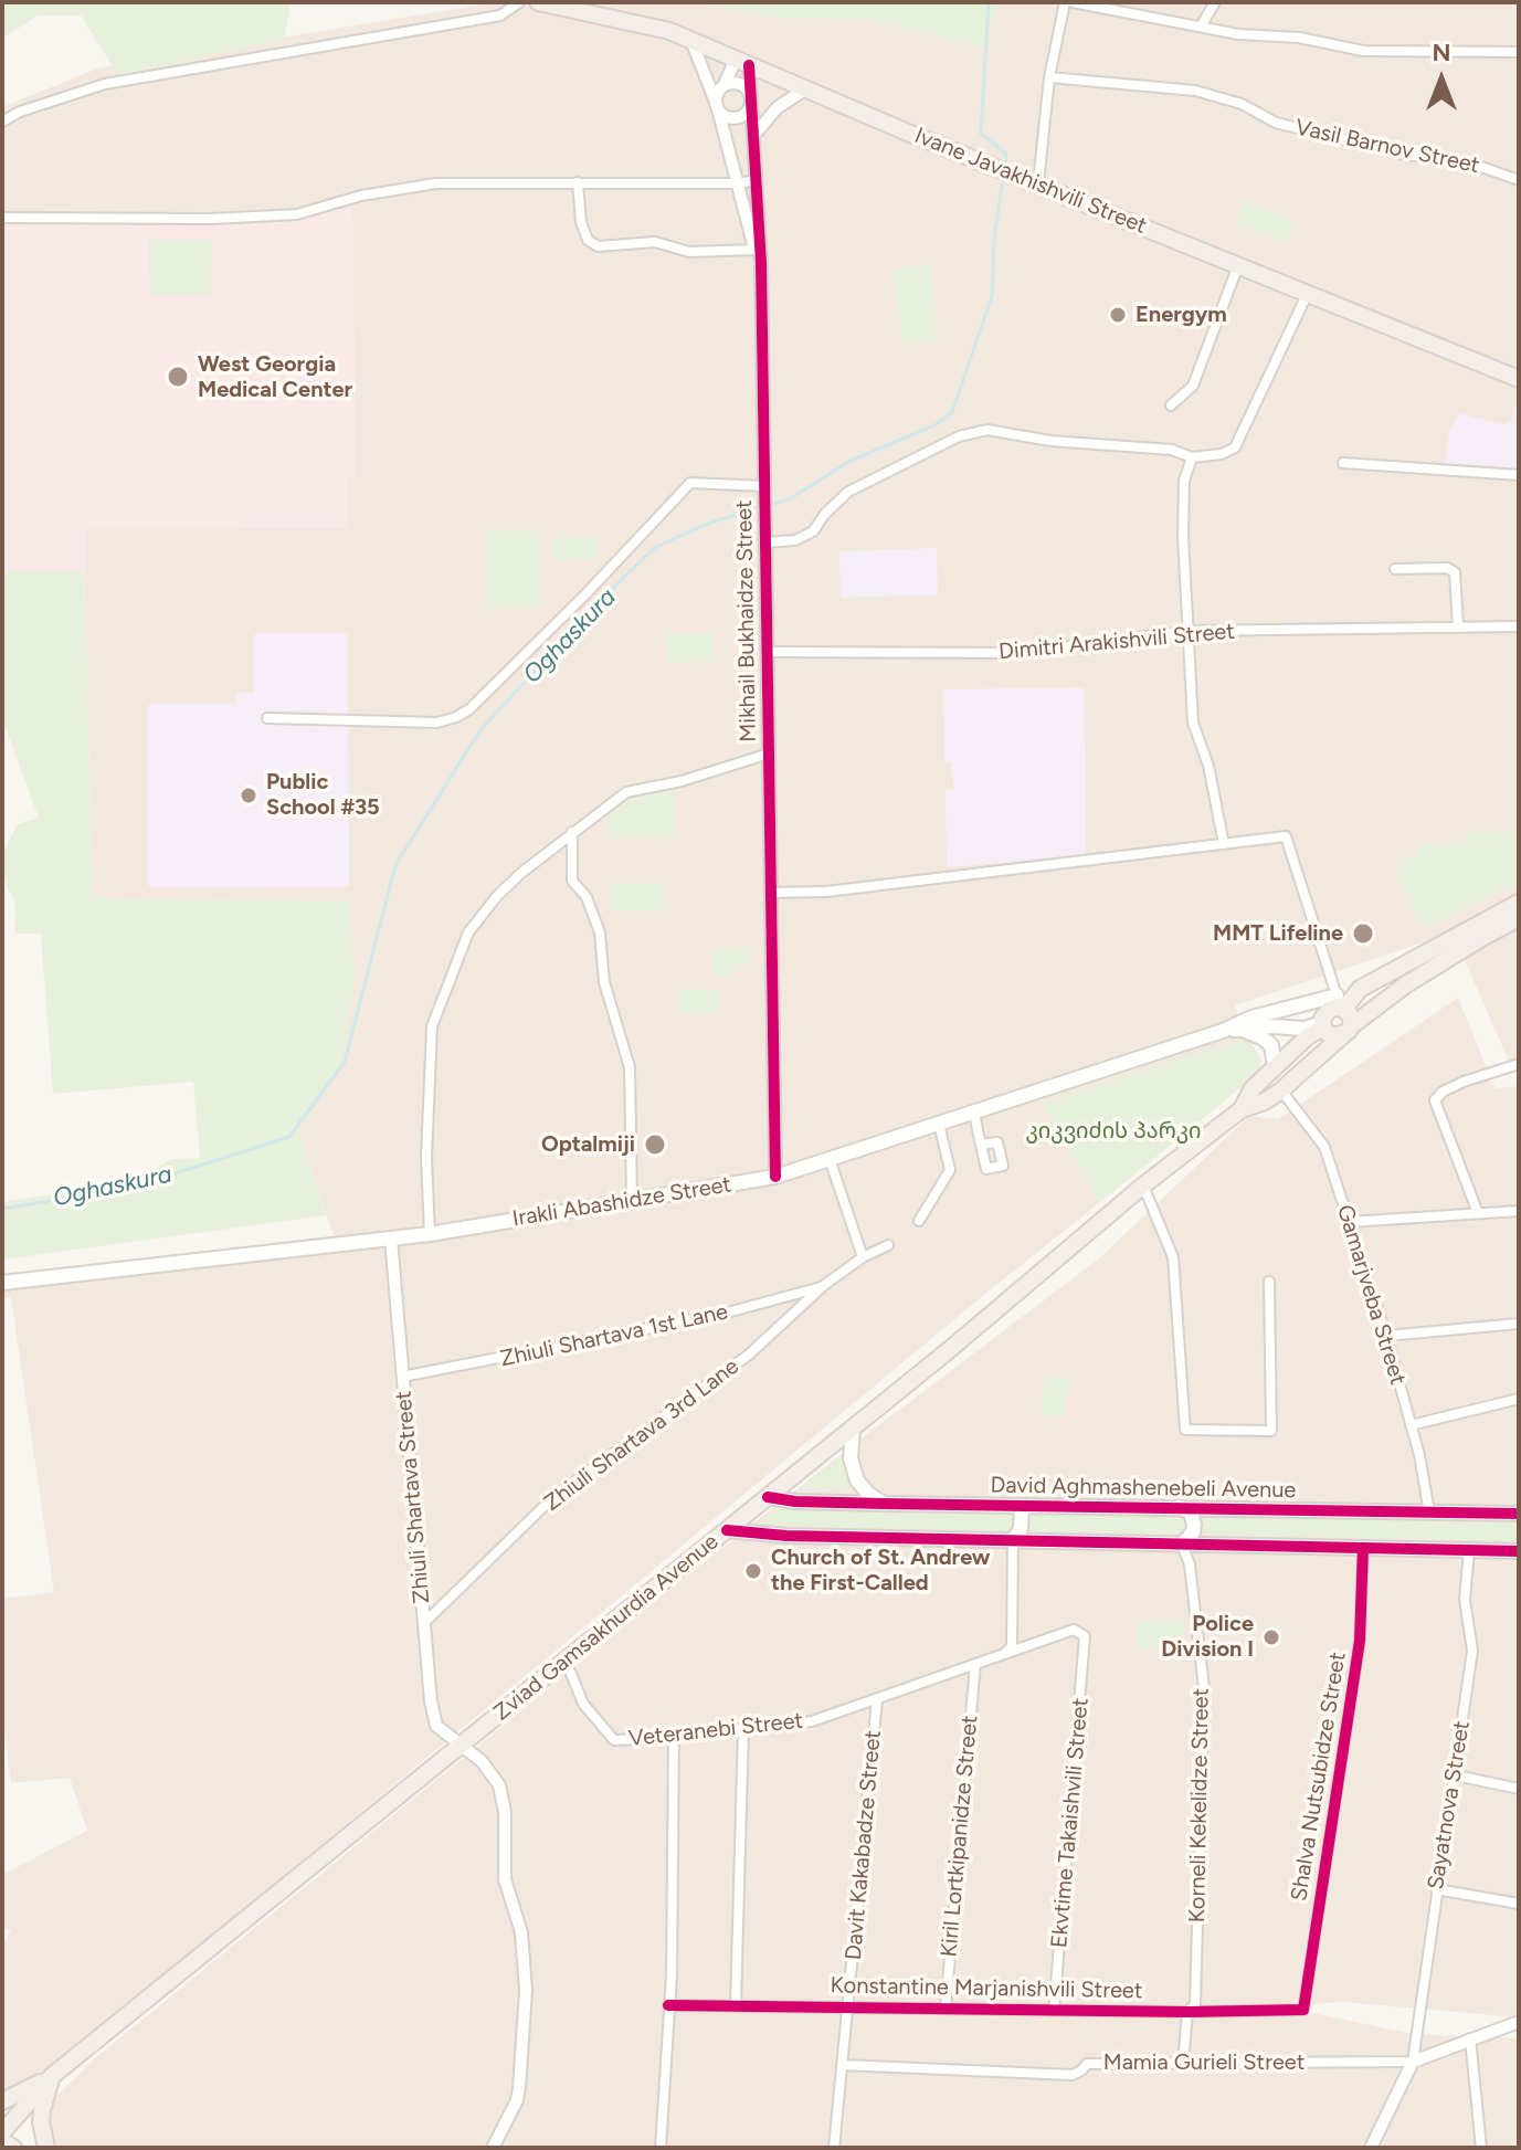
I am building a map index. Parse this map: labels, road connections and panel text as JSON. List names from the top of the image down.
{
  "streets": {
    "main road": [
      "Ivane Javakhishvili Street",
      "Irakli Abashidze Street",
      "David Aghmashenebeli Avenue",
      "Zviad Gamsakhurdia Avenue"
    ],
    "street": [
      "Vasil Barnov Street",
      "Mikhail Bukhaidze Street",
      "Dimitri Arakishvili Street",
      "Gamarjveba Street",
      "Zhiuli Shartava 1st Lane",
      "Zhiuli Shartava 3rd Lane",
      "Zhiuli Shartava Street",
      "Veteranebi Street",
      "Shalva Nutsubidze Street",
      "Korneli Kekelidze Street",
      "Sayatnova Street",
      "Ekvtime Takaishvili Street",
      "Kiril Lortkipanidze Street",
      "Davit Kakabadze Street",
      "Konstantine Marjanishvili Street",
      "Mamia Gurieli Street"
    ]
  },
  "crossings": [
    ["Ivane Javakhishvili Street", "Mikhail Bukhaidze Street"],
    ["Mikhail Bukhaidze Street", "Dimitri Arakishvili Street"],
    ["Mikhail Bukhaidze Street", "Irakli Abashidze Street"],
    ["Irakli Abashidze Street", "Zhiuli Shartava Street"],
    ["Irakli Abashidze Street", "Zviad Gamsakhurdia Avenue"],
    ["Gamarjveba Street", "David Aghmashenebeli Avenue"],
    ["Gamarjveba Street", "Zviad Gamsakhurdia Avenue"],
    ["Zhiuli Shartava 1st Lane", "Zhiuli Shartava 3rd Lane"],
    ["Zhiuli Shartava 1st Lane", "Zhiuli Shartava Street"],
    ["Zhiuli Shartava 3rd Lane", "Zhiuli Shartava Street"],
    ["David Aghmashenebeli Avenue", "Zviad Gamsakhurdia Avenue"],
    ["Zhiuli Shartava Street", "Zviad Gamsakhurdia Avenue"],
    ["Zviad Gamsakhurdia Avenue", "Veteranebi Street"],
    ["Veteranebi Street", "Ekvtime Takaishvili Street"],
    ["Veteranebi Street", "Kiril Lortkipanidze Street"],
    ["Veteranebi Street", "Davit Kakabadze Street"],
    ["Shalva Nutsubidze Street", "Konstantine Marjanishvili Street"],
    ["Korneli Kekelidze Street", "Konstantine Marjanishvili Street"],
    ["Korneli Kekelidze Street", "Mamia Gurieli Street"],
    ["Sayatnova Street", "Mamia Gurieli Street"],
    ["Ekvtime Takaishvili Street", "Konstantine Marjanishvili Street"],
    ["Kiril Lortkipanidze Street", "Konstantine Marjanishvili Street"],
    ["Davit Kakabadze Street", "Konstantine Marjanishvili Street"],
    ["Davit Kakabadze Street", "Mamia Gurieli Street"]
  ],
  "water": ["Oghaskura"],
  "parks": ["კიკვიძის პარკი"],
  "places": [
    "Energym",
    "West Georgia Medical Center",
    "Public School #35",
    "MMT Lifeline",
    "Optalmiji",
    "Church of St. Andrew the First-Called",
    "Police Division I"
  ],
  "north": "top"
}
